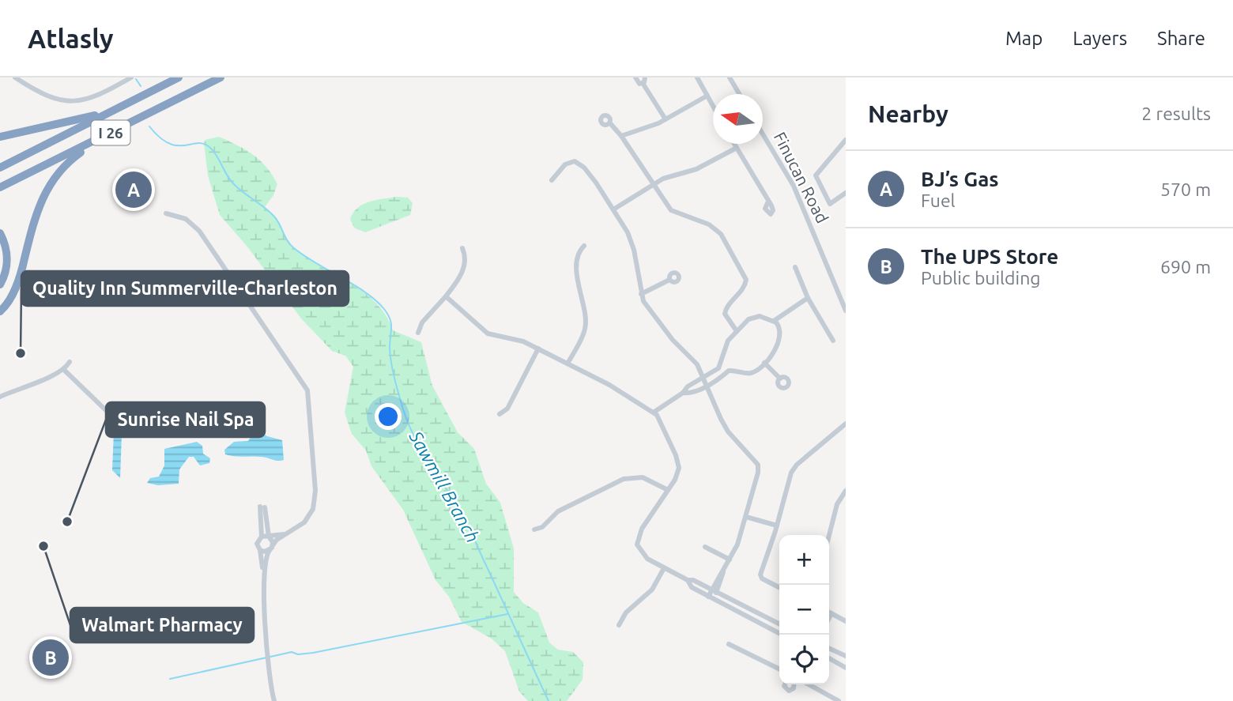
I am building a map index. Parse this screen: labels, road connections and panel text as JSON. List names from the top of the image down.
{
  "streets": {
    "highway": ["I 26"],
    "street": ["Finucan Road"]
  },
  "water": ["Sawmill Branch"],
  "places": ["Quality Inn Summerville-Charleston", "Sunrise Nail Spa", "Walmart Pharmacy"],
  "north": "left",
  "page": {
    "header": "Atlasly",
    "nav": ["Map", "Layers", "Share"],
    "heading": ["Nearby", "2 results"],
    "list": [
      {
        "mark": "A",
        "name": "BJ’s Gas",
        "note": "Fuel",
        "value": "570 m"
      },
      {
        "mark": "B",
        "name": "The UPS Store",
        "note": "Public building",
        "value": "690 m"
      }
    ],
    "pins": ["A", "B"],
    "map_buttons": ["+", "−"]
  }
}
